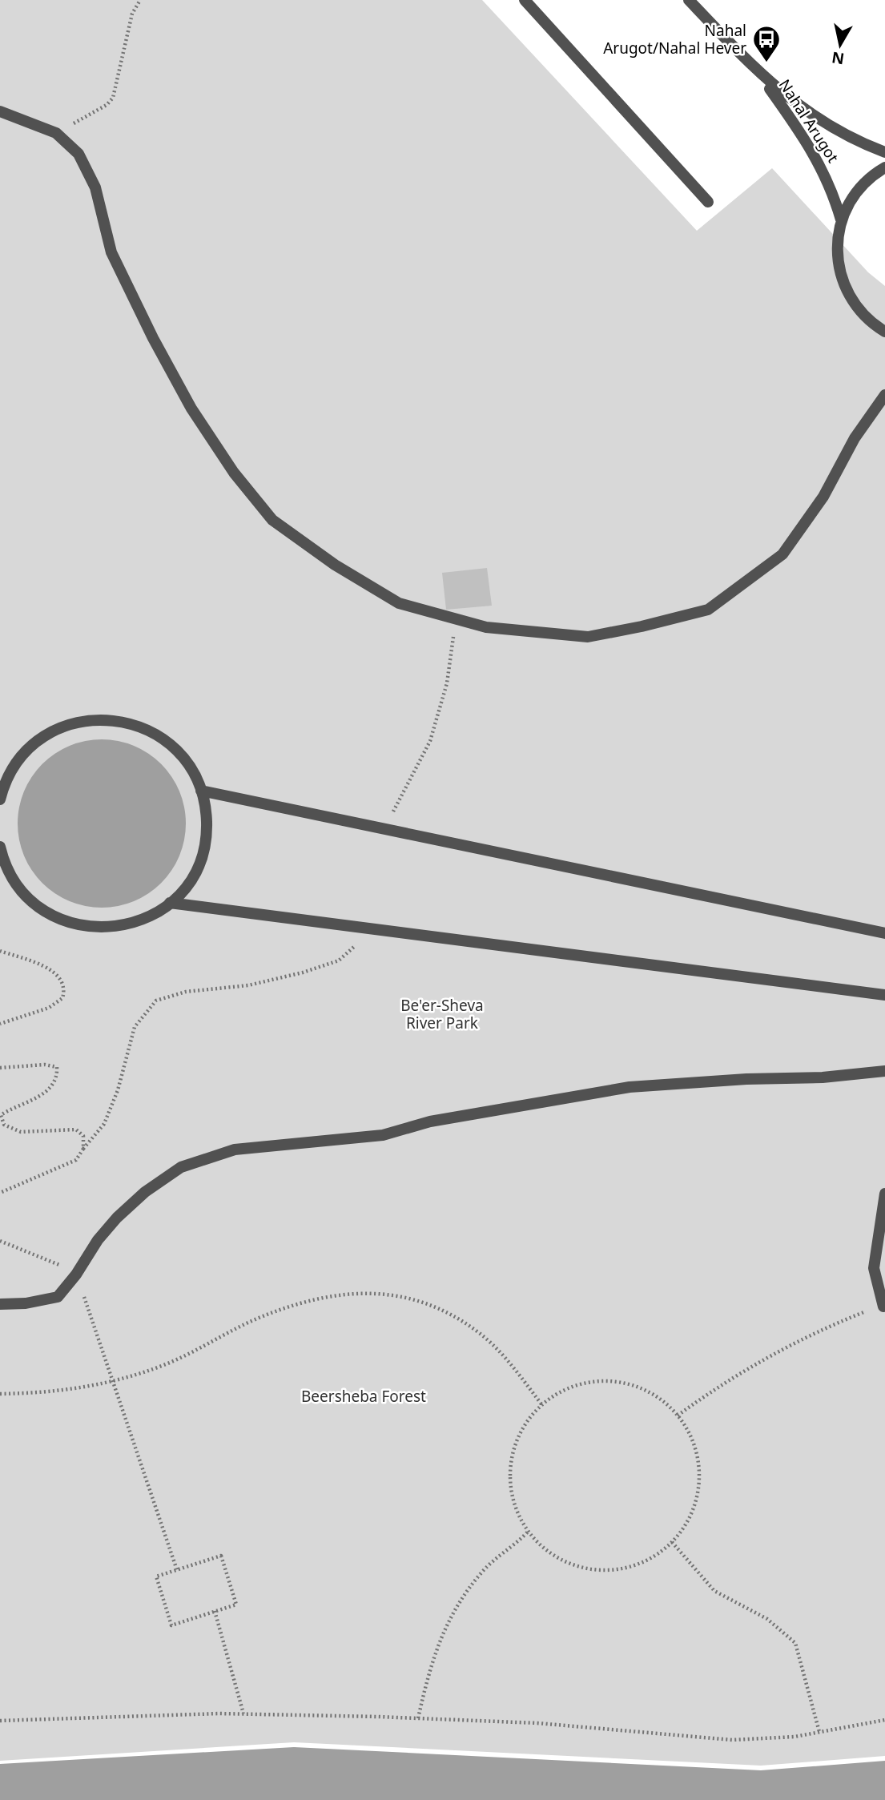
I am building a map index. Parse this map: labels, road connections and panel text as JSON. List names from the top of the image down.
{
  "streets": {
    "street": ["Nahal Arugot"]
  },
  "parks": ["Be'er-Sheva River Park", "Beersheba Forest"],
  "places": {
    "bus stop": ["Nahal Arugot/Nahal Hever"]
  },
  "north": "bottom"
}
